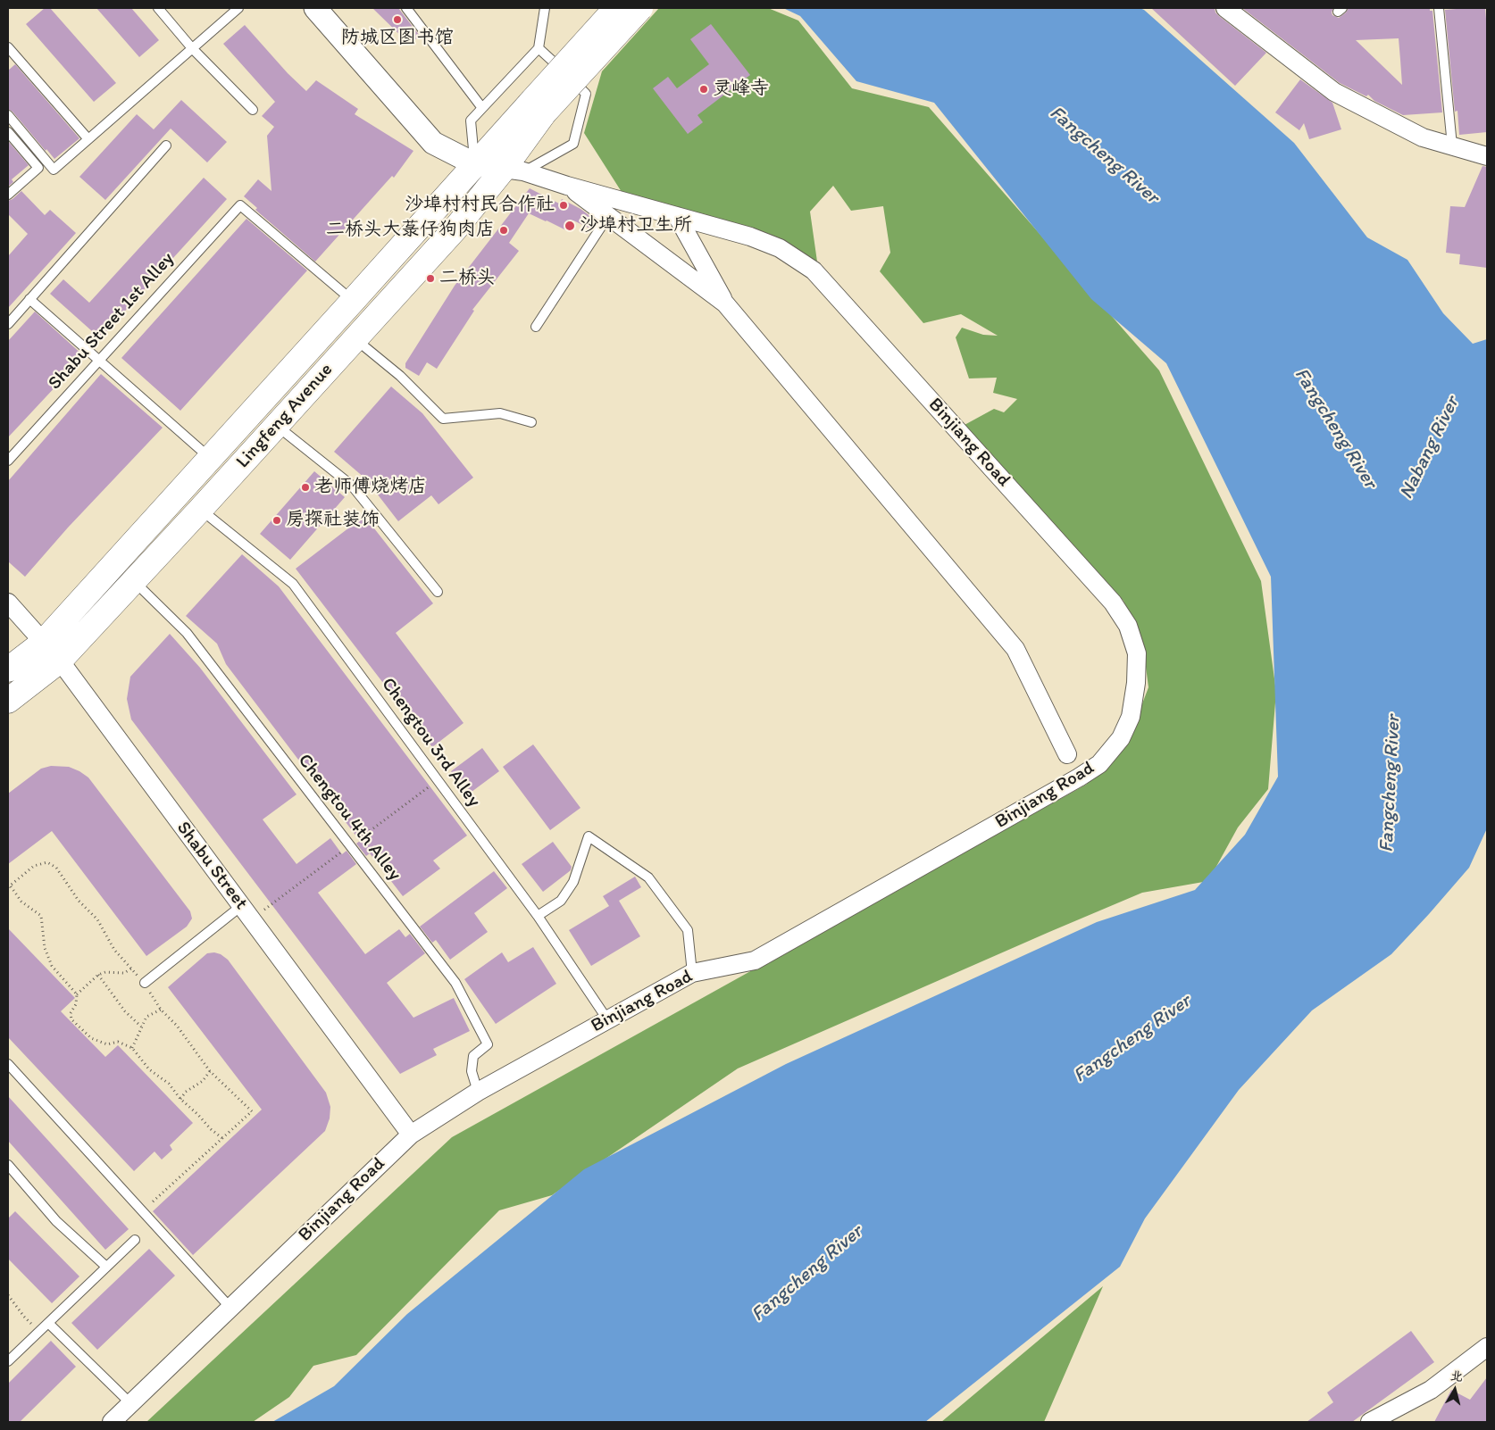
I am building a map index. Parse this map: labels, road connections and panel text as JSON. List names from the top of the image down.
{
  "streets": {
    "main road": ["Lingfeng Avenue"],
    "street": ["Binjiang Road", "Shabu Street"],
    "lane": ["Shabu Street 1st Alley", "Chengtou 3rd Alley", "Chengtou 4th Alley"]
  },
  "crossings": [
    ["Shabu Street 1st Alley", "Lingfeng Avenue"],
    ["Lingfeng Avenue", "Binjiang Road"],
    ["Lingfeng Avenue", "Chengtou 3rd Alley"],
    ["Lingfeng Avenue", "Chengtou 4th Alley"],
    ["Lingfeng Avenue", "Shabu Street"],
    ["Binjiang Road", "Chengtou 3rd Alley"],
    ["Binjiang Road", "Chengtou 4th Alley"],
    ["Binjiang Road", "Shabu Street"]
  ],
  "water": ["Fangcheng River", "Nabang River"],
  "places": [
    "防城区图书馆",
    "灵峰寺",
    "沙埠村村民合作社",
    "沙埠村卫生所",
    "二桥头大菉仔狗肉店",
    "二桥头",
    "老师傅烧烤店",
    "房探社装饰"
  ],
  "north": "top"
}
